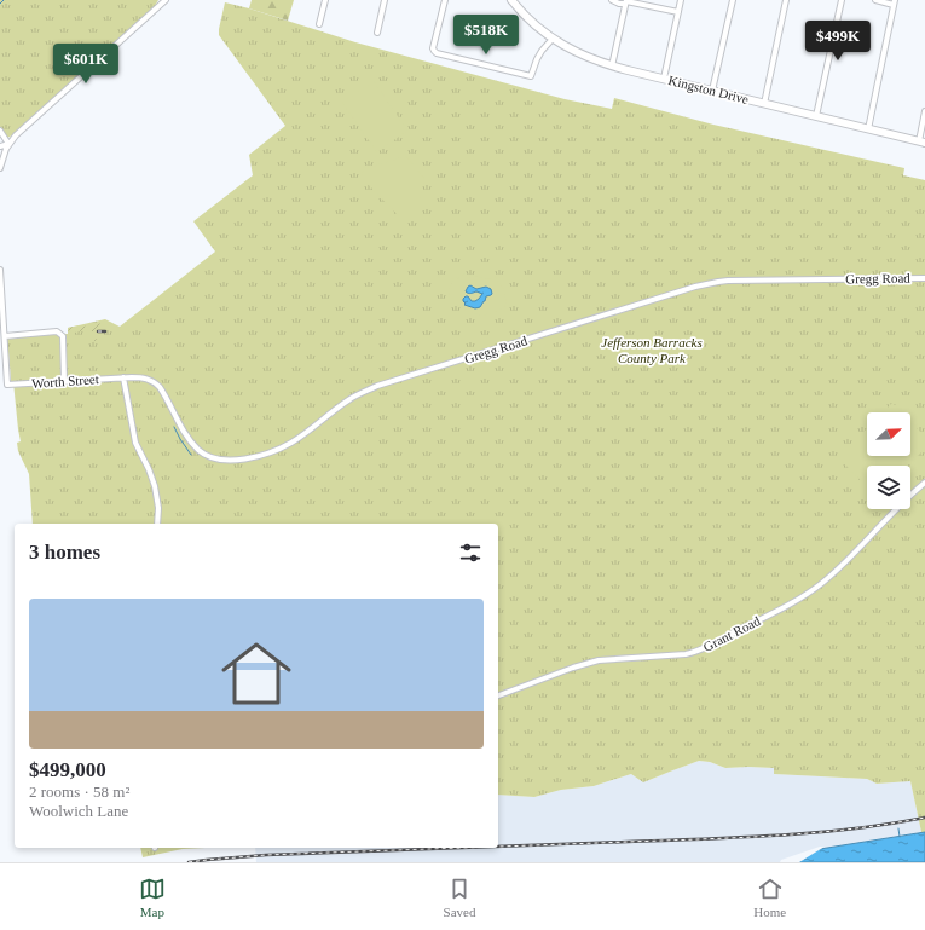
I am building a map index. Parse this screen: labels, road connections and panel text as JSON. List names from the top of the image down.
{
  "streets": {
    "main road": ["Kingston Drive"],
    "street": ["Gregg Road", "Worth Street", "Grant Road"]
  },
  "crossings": [
    ["Gregg Road", "Worth Street"]
  ],
  "parks": ["Jefferson Barracks County Park"],
  "north": "top right",
  "page": {
    "price": ["$518K", "$499K", "$601K"],
    "heading": "3 homes",
    "list": [
      {
        "name": "$499,000",
        "note": "2 rooms · 58 m² · Woolwich Lane"
      }
    ],
    "tabs": ["Map", "Saved", "Home"]
  }
}
